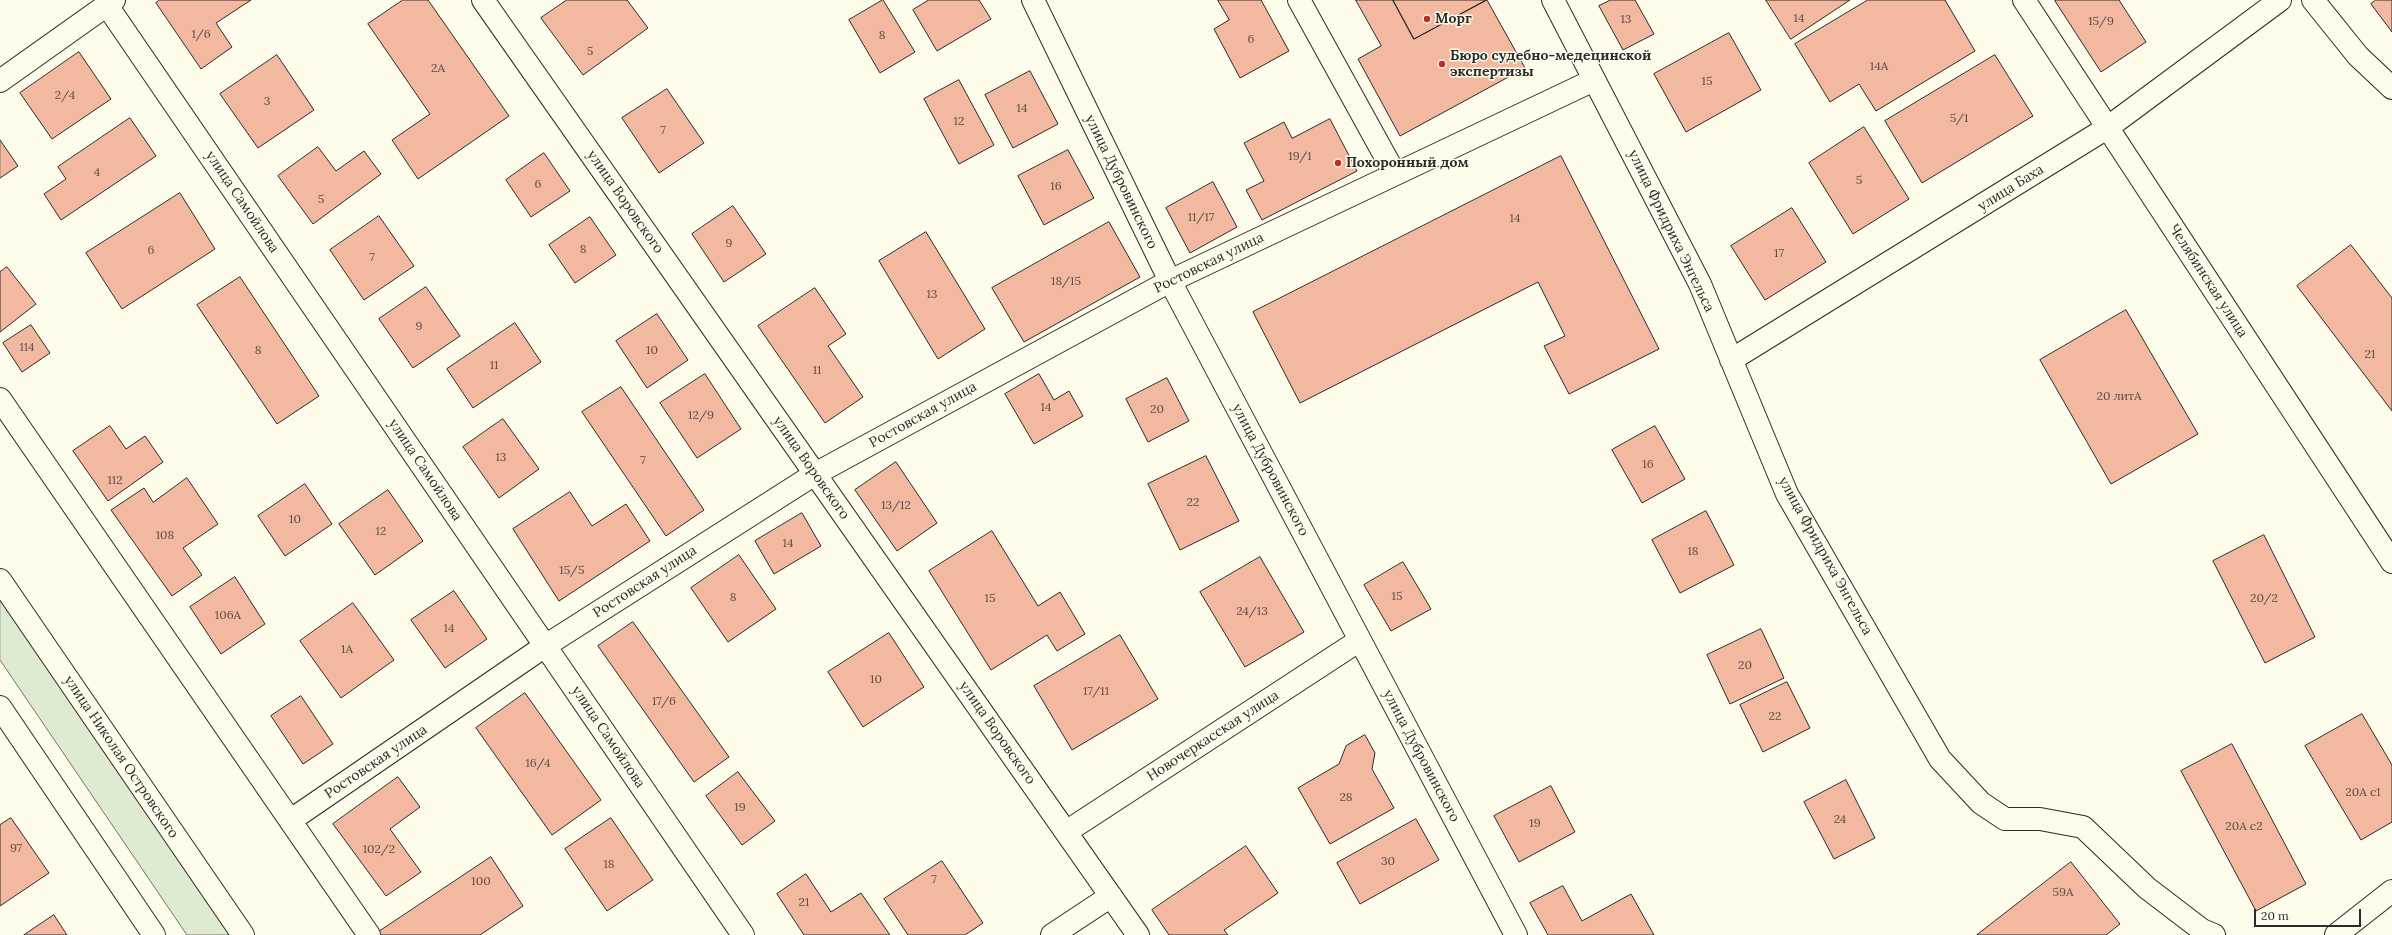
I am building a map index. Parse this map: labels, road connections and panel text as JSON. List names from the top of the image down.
{
  "streets": {
    "street": [
      "улица Дубровинского",
      "улица Баха",
      "улица Самойлова",
      "улица Воровского",
      "улица Фридриха Энгельса",
      "Ростовская улица",
      "Челябинская улица",
      "Новочеркасская улица",
      "улица Николая Островского"
    ]
  },
  "crossings": [
    ["улица Дубровинского", "Ростовская улица"],
    ["улица Дубровинского", "Новочеркасская улица"],
    ["улица Баха", "улица Фридриха Энгельса"],
    ["улица Баха", "Челябинская улица"],
    ["улица Самойлова", "Ростовская улица"],
    ["улица Воровского", "Ростовская улица"],
    ["улица Воровского", "Новочеркасская улица"],
    ["улица Фридриха Энгельса", "Ростовская улица"]
  ],
  "places": ["Морг", "Бюро судебно-медецинской экспертизы", "Похоронный дом"],
  "house_numbers": [
    "14",
    "13",
    "15/9",
    "1/6",
    "8",
    "6",
    "5",
    "14А",
    "2А",
    "15",
    "2/4",
    "3",
    "14",
    "5/1",
    "12",
    "7",
    "19/1",
    "4",
    "5",
    "6",
    "16",
    "5",
    "11/17",
    "14",
    "9",
    "8",
    "6",
    "17",
    "7",
    "18/15",
    "13",
    "9",
    "114",
    "8",
    "10",
    "21",
    "11",
    "11",
    "20 литА",
    "14",
    "20",
    "12/9",
    "13",
    "7",
    "16",
    "112",
    "22",
    "13/12",
    "10",
    "12",
    "108",
    "14",
    "18",
    "15/5",
    "15",
    "8",
    "15",
    "20/2",
    "24/13",
    "106А",
    "14",
    "1А",
    "20",
    "10",
    "17/11",
    "17/6",
    "22",
    "16/4",
    "20А с1",
    "28",
    "19",
    "24",
    "19",
    "20А с2",
    "97",
    "102/2",
    "30",
    "18",
    "7",
    "100",
    "59А",
    "21"
  ],
  "scale_bar": "20 m"
}
